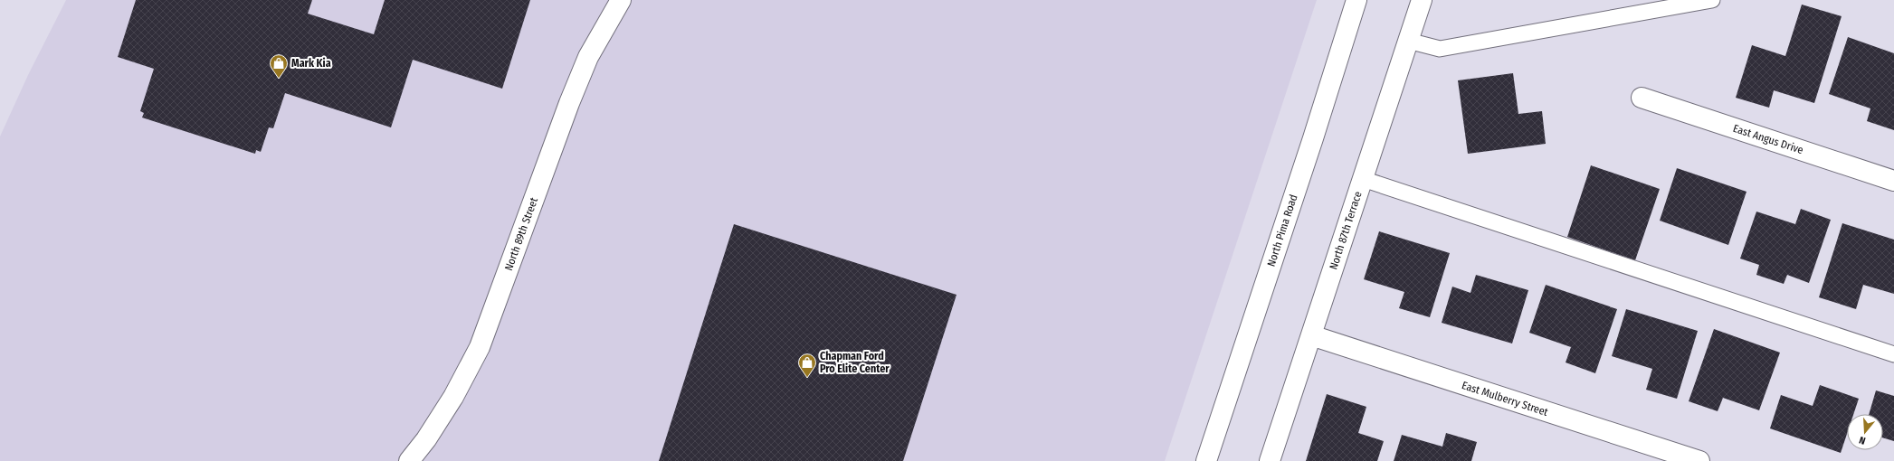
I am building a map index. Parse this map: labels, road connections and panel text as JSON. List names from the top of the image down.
{
  "streets": {
    "street": [
      "East Angus Drive",
      "North Pima Road",
      "North 87th Terrace",
      "North 89th Street",
      "East Mulberry Street"
    ]
  },
  "crossings": [
    ["North 87th Terrace", "East Mulberry Street"]
  ],
  "places": {
    "shop": ["Mark Kia", "Chapman Ford Pro Elite Center"]
  },
  "north": "bottom"
}
